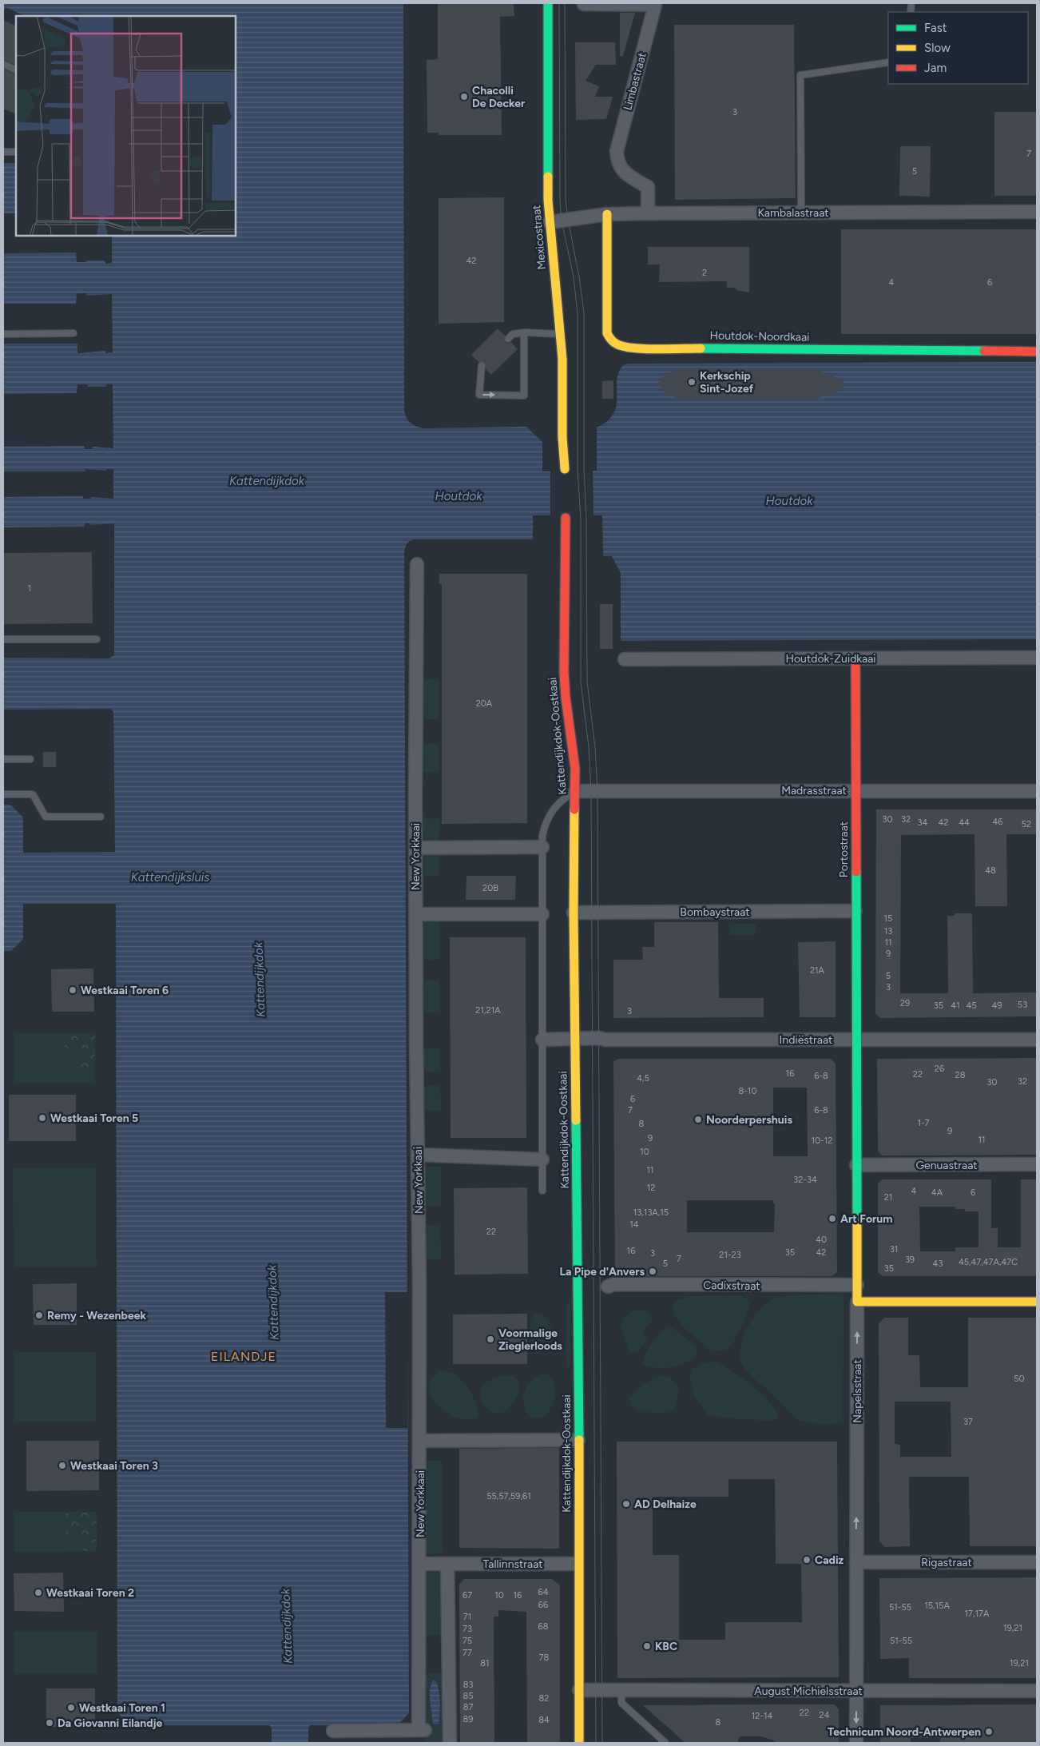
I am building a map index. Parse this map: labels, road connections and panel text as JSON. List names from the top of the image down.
{
  "streets": {
    "street": [
      "Limbastraat",
      "Kambalastraat",
      "Mexicostraat",
      "Houtdok-Noordkaai",
      "Houtdok-Zuidkaai",
      "Kattendijkdok-Oostkaai",
      "Madrasstraat",
      "Portostraat",
      "New Yorkkaai",
      "Bombaystraat",
      "Indiëstraat",
      "Genuastraat",
      "Cadixstraat",
      "Napelsstraat",
      "Rigastraat",
      "Tallinnstraat",
      "August Michielsstraat"
    ]
  },
  "crossings": [
    ["Limbastraat", "Kambalastraat"],
    ["Kambalastraat", "Mexicostraat"],
    ["Kambalastraat", "Houtdok-Noordkaai"],
    ["Houtdok-Zuidkaai", "Portostraat"],
    ["Kattendijkdok-Oostkaai", "Madrasstraat"],
    ["Kattendijkdok-Oostkaai", "Bombaystraat"],
    ["Kattendijkdok-Oostkaai", "Indiëstraat"],
    ["Kattendijkdok-Oostkaai", "Tallinnstraat"],
    ["Kattendijkdok-Oostkaai", "August Michielsstraat"],
    ["Madrasstraat", "Portostraat"],
    ["Portostraat", "Bombaystraat"],
    ["Portostraat", "Indiëstraat"],
    ["Portostraat", "Napelsstraat"],
    ["Indiëstraat", "Napelsstraat"],
    ["Genuastraat", "Napelsstraat"],
    ["Cadixstraat", "Napelsstraat"],
    ["Napelsstraat", "Rigastraat"],
    ["Napelsstraat", "August Michielsstraat"]
  ],
  "districts": ["EILANDJE"],
  "water": ["Kattendijkdok", "Houtdok", "Kattendijksluis"],
  "places": [
    "Chacolli De Decker",
    "Kerkschip Sint-Jozef",
    "Westkaai Toren 6",
    "Westkaai Toren 5",
    "Noorderpershuis",
    "Art Forum",
    "La Pipe d'Anvers",
    "Remy - Wezenbeek",
    "Voormalige Zieglerloods",
    "Westkaai Toren 3",
    "AD Delhaize",
    "Cadiz",
    "Westkaai Toren 2",
    "KBC",
    "Westkaai Toren 1",
    "Da Giovanni Eilandje",
    "Technicum Noord-Antwerpen"
  ],
  "house_numbers": [
    "3",
    "7",
    "5",
    "42",
    "2",
    "4",
    "6",
    "1",
    "20A",
    "30",
    "32",
    "46",
    "34",
    "42",
    "44",
    "52",
    "48",
    "20B",
    "15",
    "13",
    "11",
    "9",
    "21A",
    "5",
    "3",
    "29",
    "53",
    "35",
    "41",
    "45",
    "49",
    "21,21A",
    "3",
    "26",
    "16",
    "22",
    "28",
    "6-8",
    "4,5",
    "32",
    "30",
    "8-10",
    "6",
    "7",
    "6-8",
    "1-7",
    "8",
    "9",
    "9",
    "11",
    "10-12",
    "10",
    "11",
    "32-34",
    "12",
    "4",
    "4A",
    "6",
    "21",
    "13,13A,15",
    "14",
    "22",
    "40",
    "31",
    "16",
    "35",
    "42",
    "3",
    "21-23",
    "7",
    "39",
    "45,47,47A,47C",
    "5",
    "43",
    "35",
    "50",
    "37",
    "55,57,59,61",
    "64",
    "67",
    "10",
    "16",
    "66",
    "15,15A",
    "51-55",
    "17,17A",
    "71",
    "68",
    "19,21",
    "73",
    "75",
    "51-55",
    "77",
    "78",
    "81",
    "19,21",
    "83",
    "85",
    "82",
    "87",
    "22",
    "24",
    "12-14",
    "89",
    "84",
    "8"
  ],
  "legend": ["Fast", "Slow", "Jam"]
}
